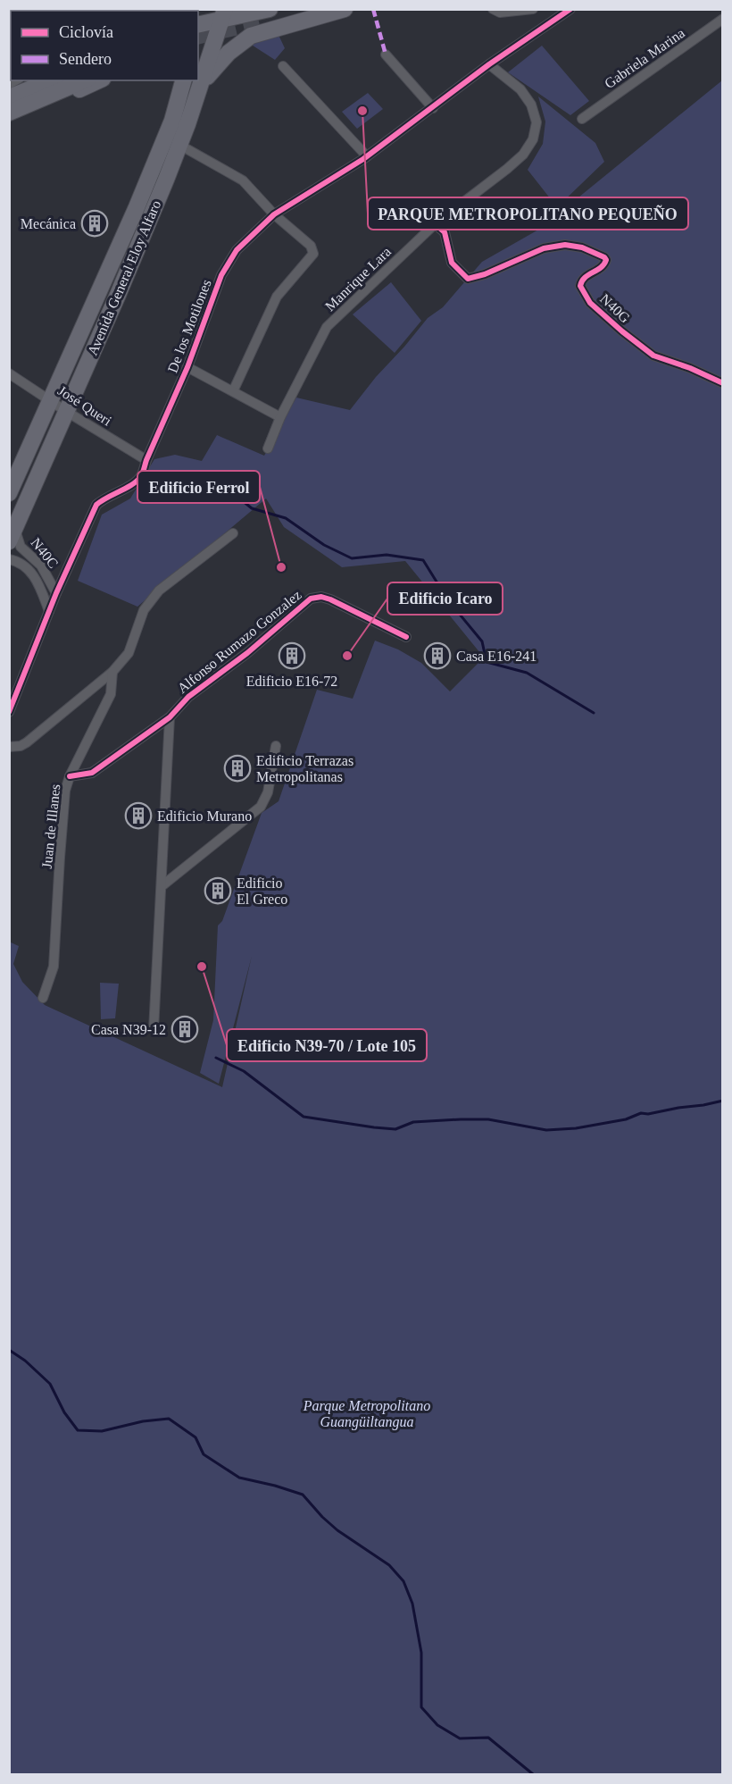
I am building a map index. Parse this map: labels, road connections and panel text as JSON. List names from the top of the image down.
{
  "streets": {
    "main road": ["Avenida General Eloy Alfaro"],
    "street": [
      "Gabriela Marina",
      "Manrique Lara",
      "N40G",
      "De los Motilones",
      "José Queri",
      "N40C",
      "Alfonso Rumazo Gonzalez",
      "Juan de Illanes"
    ]
  },
  "crossings": [
    ["Avenida General Eloy Alfaro", "José Queri"],
    ["Avenida General Eloy Alfaro", "N40C"],
    ["Manrique Lara", "N40G"],
    ["Manrique Lara", "De los Motilones"],
    ["De los Motilones", "José Queri"],
    ["De los Motilones", "N40C"],
    ["Alfonso Rumazo Gonzalez", "Juan de Illanes"]
  ],
  "parks": ["Parque Metropolitano Guangüiltangua"],
  "places": {
    "other": [
      "PARQUE METROPOLITANO PEQUEÑO",
      "Edificio Ferrol",
      "Edificio Icaro",
      "Edificio N39-70 / Lote 105"
    ],
    "building": [
      "Mecánica",
      "Edificio E16-72",
      "Casa E16-241",
      "Edificio Terrazas Metropolitanas",
      "Edificio Murano",
      "Edificio El Greco",
      "Casa N39-12"
    ]
  },
  "legend": ["Ciclovía", "Sendero"]
}
